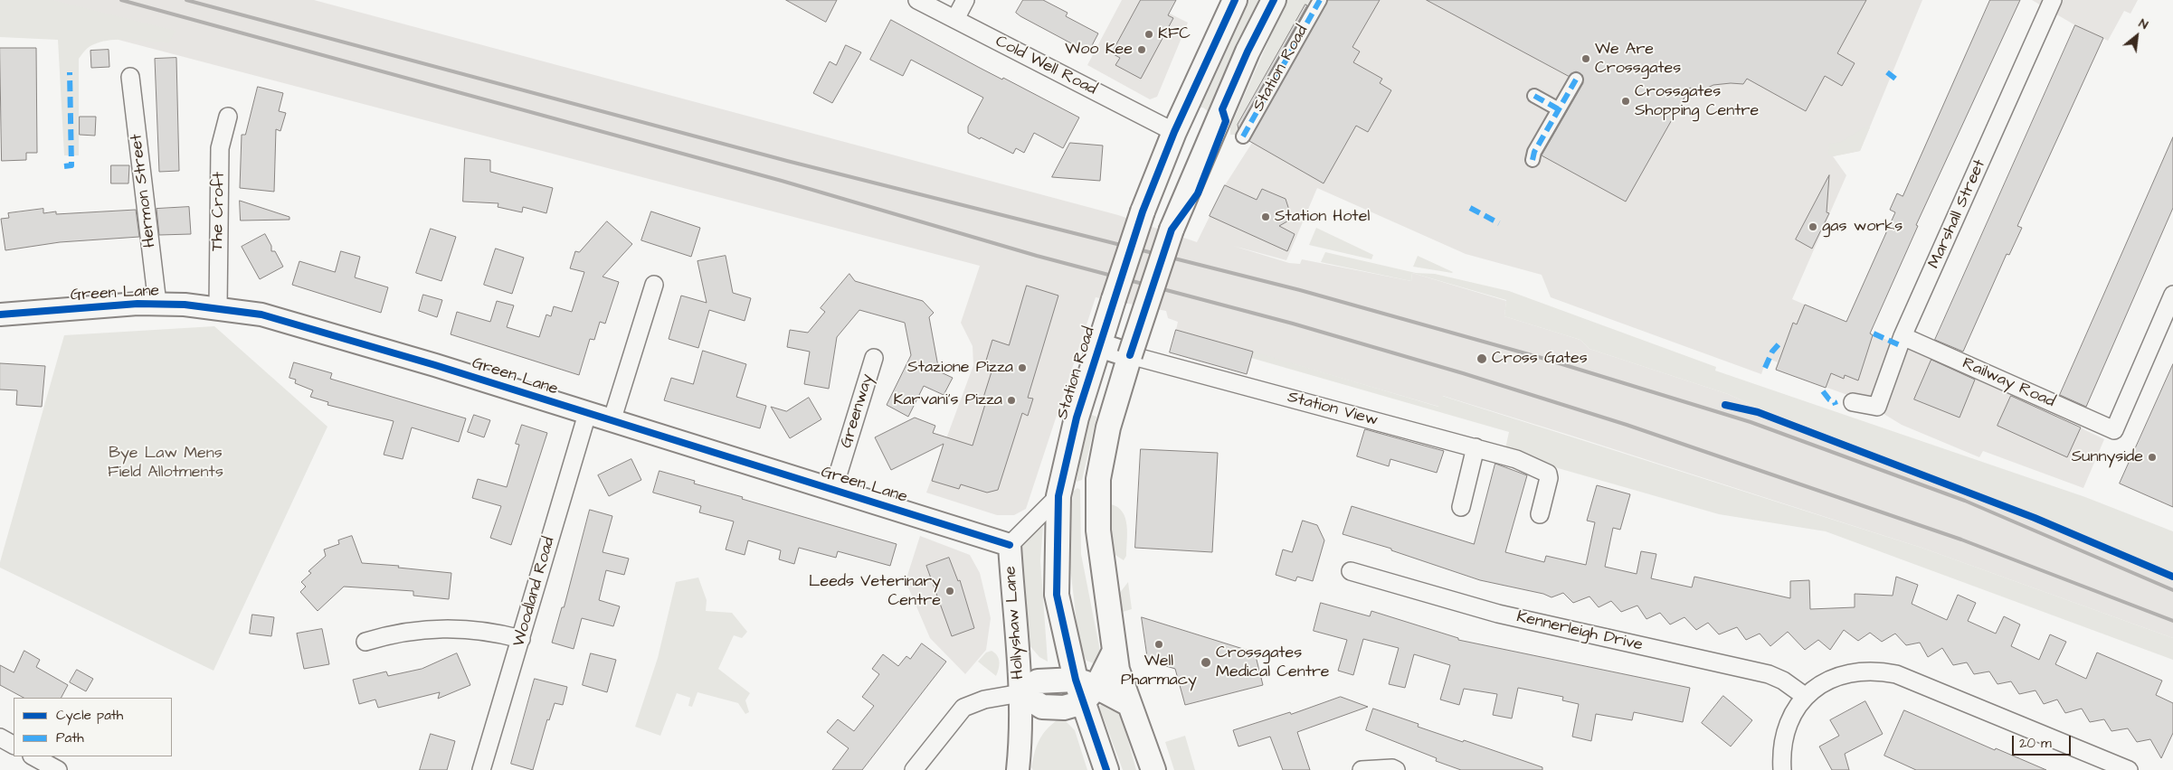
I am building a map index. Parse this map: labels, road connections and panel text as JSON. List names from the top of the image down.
{
  "streets": {
    "main road": ["Station Road"],
    "street": [
      "Cold Well Road",
      "Hermon Street",
      "The Croft",
      "Marshall Street",
      "Green Lane",
      "Railway Road",
      "Station View",
      "Greenway",
      "Woodland Road",
      "Hollyshaw Lane",
      "Kennerleigh Drive"
    ]
  },
  "crossings": [
    ["Cold Well Road", "Station Road"],
    ["Station Road", "Station View"],
    ["Station Road", "Hollyshaw Lane"],
    ["Hermon Street", "Green Lane"],
    ["The Croft", "Green Lane"],
    ["Marshall Street", "Railway Road"],
    ["Green Lane", "Greenway"],
    ["Green Lane", "Woodland Road"],
    ["Green Lane", "Hollyshaw Lane"]
  ],
  "parks": ["Bye Law Mens Field Allotments"],
  "places": [
    "KFC",
    "Woo Kee",
    "We Are Crossgates",
    "Crossgates Shopping Centre",
    "Station Hotel",
    "gas works",
    "Cross Gates",
    "Stazione Pizza",
    "Karvani's Pizza",
    "Sunnyside",
    "Leeds Veterinary Centre",
    "Well Pharmacy",
    "Crossgates Medical Centre"
  ],
  "legend": ["Cycle path", "Path"],
  "scale_bar": "20 m",
  "north": "top right"
}
